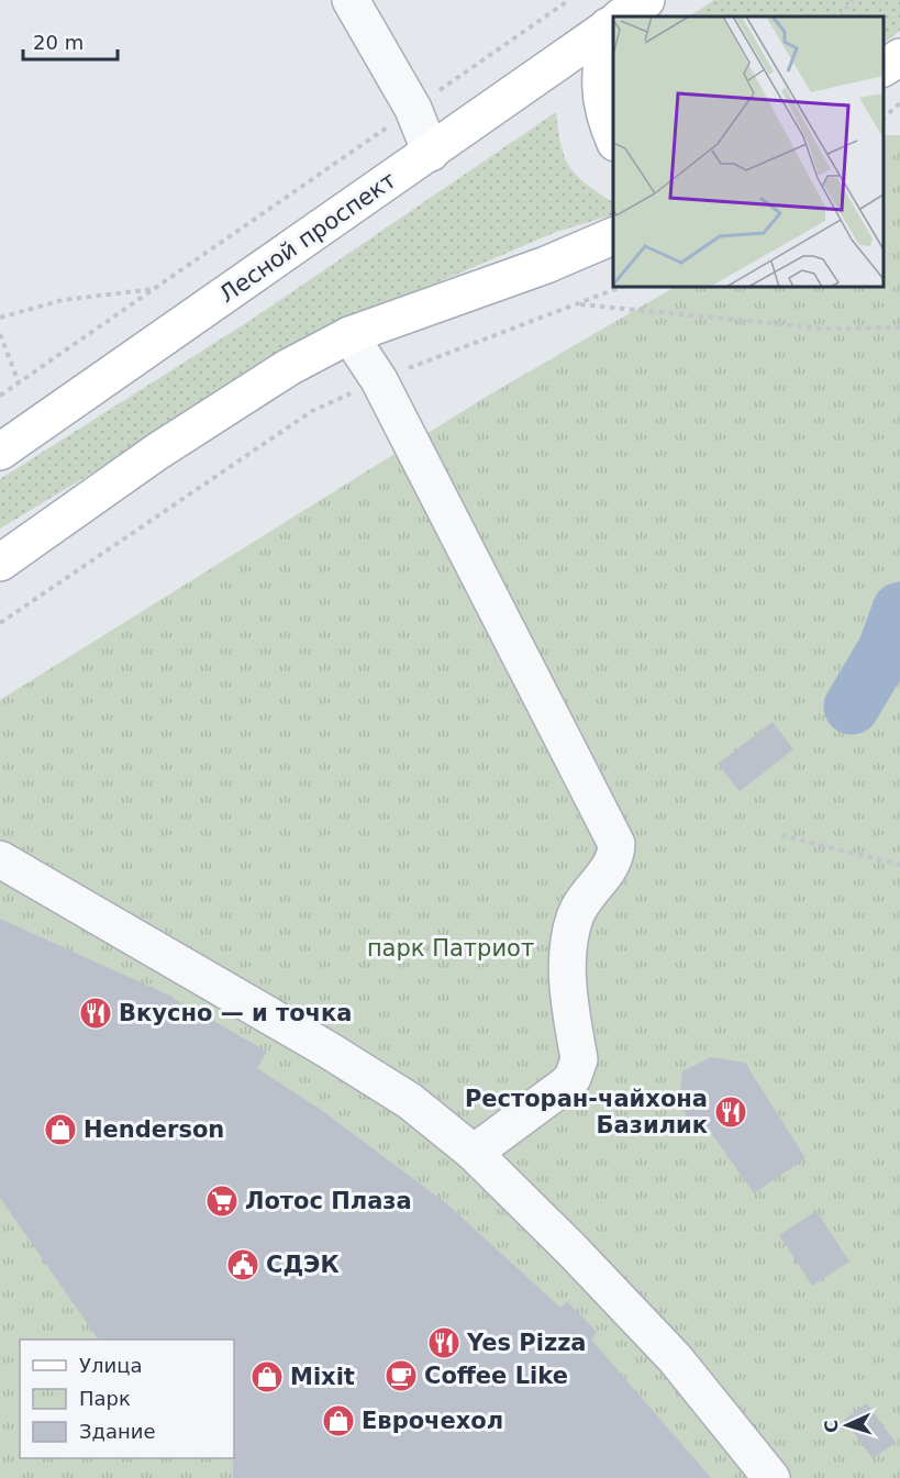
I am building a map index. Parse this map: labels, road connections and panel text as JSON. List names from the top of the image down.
{
  "streets": {
    "main road": ["Лесной проспект"]
  },
  "parks": ["парк Патриот"],
  "places": {
    "restaurant": ["Вкусно — и точка", "Ресторан-чайхона Базилик", "Yes Pizza"],
    "shop": ["Henderson", "Mixit", "Еврочехол"],
    "supermarket": ["Лотос Плаза"],
    "public building": ["СДЭК"],
    "cafe": ["Coffee Like"]
  },
  "legend": ["Улица", "Парк", "Здание"],
  "scale_bar": "20 m",
  "north": "left"
}
